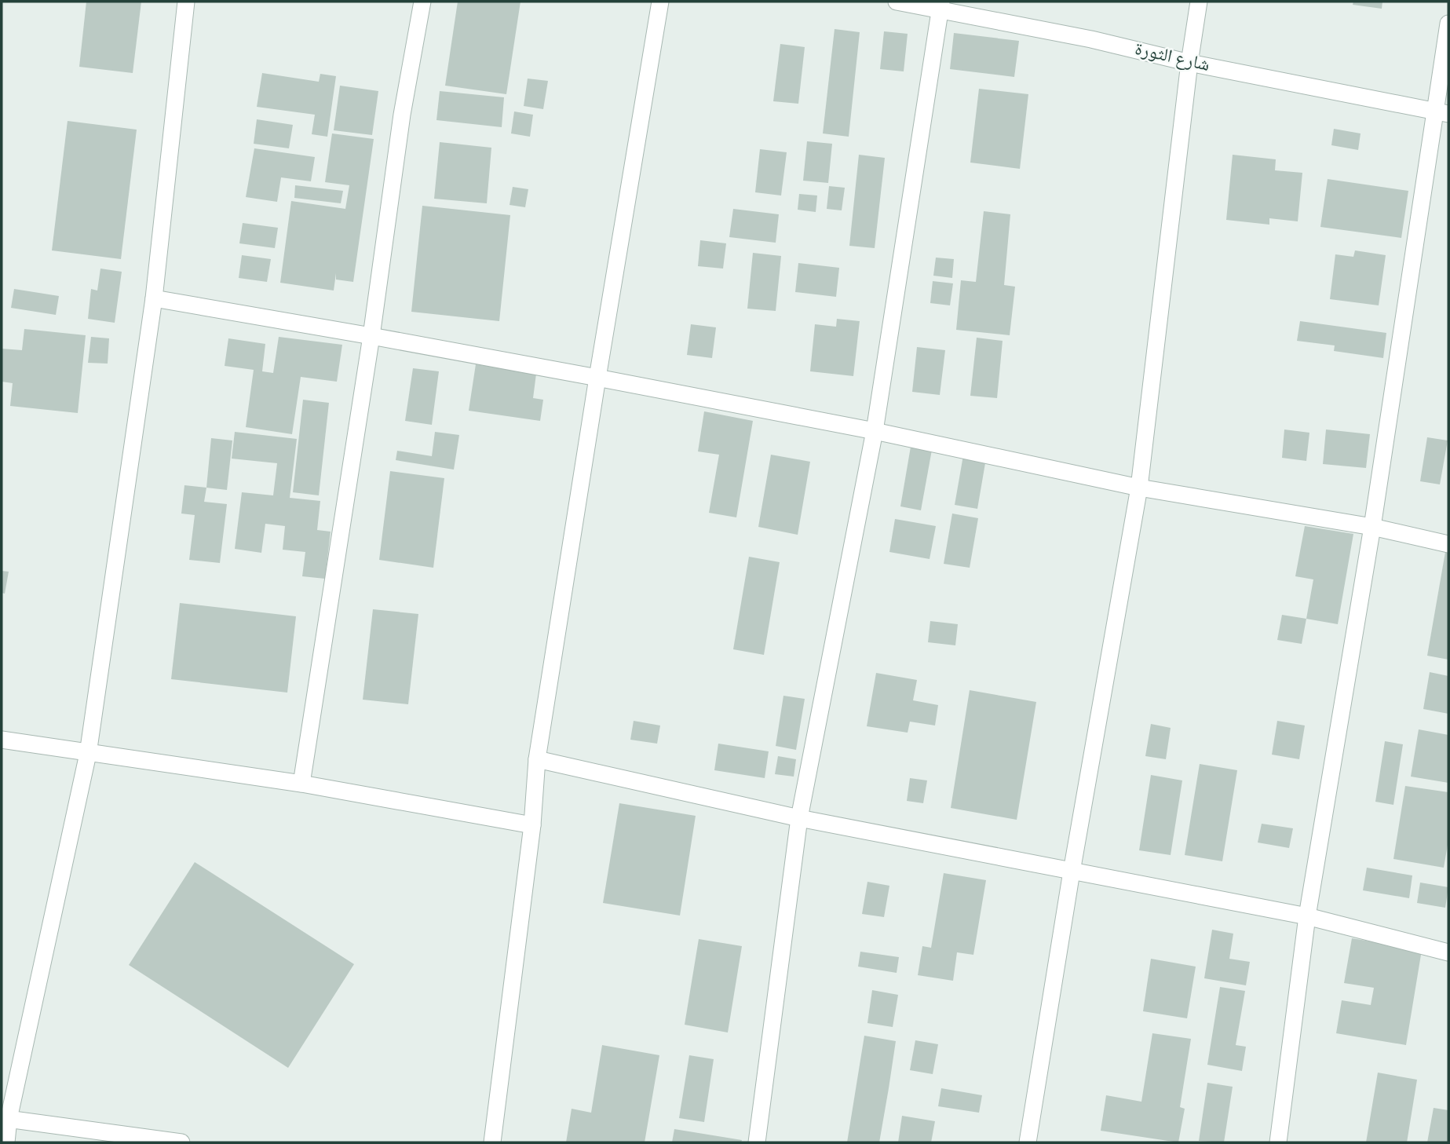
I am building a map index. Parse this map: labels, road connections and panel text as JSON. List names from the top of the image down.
{
  "streets": {
    "street": ["شارع الثورة"]
  }
}
